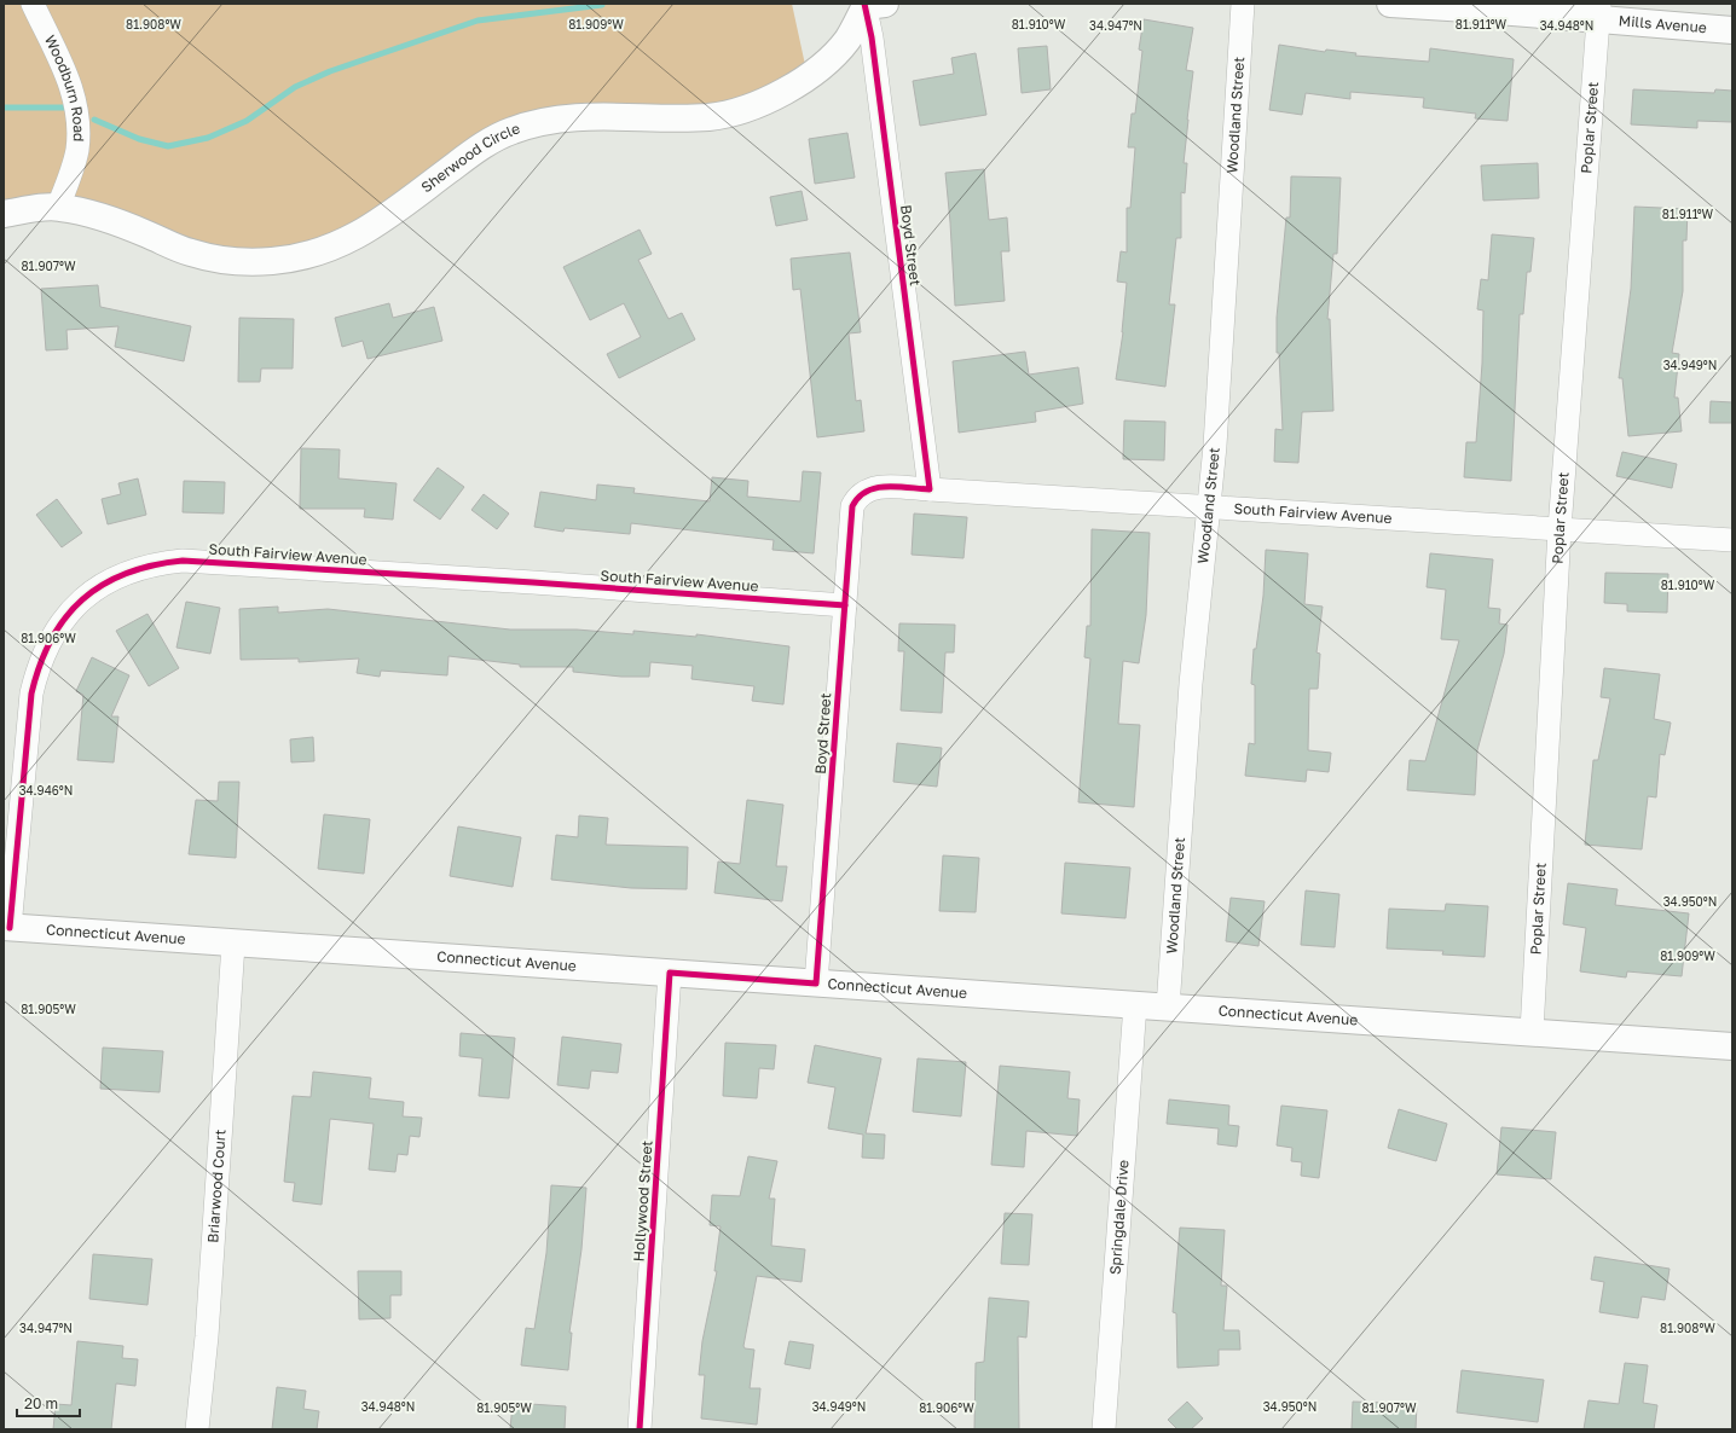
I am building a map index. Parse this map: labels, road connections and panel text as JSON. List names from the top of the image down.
{
  "streets": {
    "street": [
      "Mills Avenue",
      "Woodburn Road",
      "Woodland Street",
      "Poplar Street",
      "Sherwood Circle",
      "Boyd Street",
      "South Fairview Avenue",
      "Connecticut Avenue",
      "Briarwood Court",
      "Hollywood Street",
      "Springdale Drive"
    ]
  },
  "crossings": [
    ["Mills Avenue", "Poplar Street"],
    ["Woodburn Road", "Sherwood Circle"],
    ["Woodland Street", "South Fairview Avenue"],
    ["Woodland Street", "Connecticut Avenue"],
    ["Poplar Street", "South Fairview Avenue"],
    ["Poplar Street", "Connecticut Avenue"],
    ["Sherwood Circle", "Boyd Street"],
    ["Boyd Street", "South Fairview Avenue"],
    ["Boyd Street", "Connecticut Avenue"],
    ["South Fairview Avenue", "Connecticut Avenue"],
    ["Connecticut Avenue", "Briarwood Court"],
    ["Connecticut Avenue", "Hollywood Street"],
    ["Connecticut Avenue", "Springdale Drive"]
  ],
  "scale_bar": "20 m",
  "coordinates": [
    "81.910°W",
    "81.908°W",
    "81.909°W",
    "81.911°W",
    "34.947°N",
    "34.948°N",
    "81.907°W",
    "34.949°N",
    "81.906°W",
    "34.946°N",
    "34.950°N",
    "81.905°W"
  ]
}
